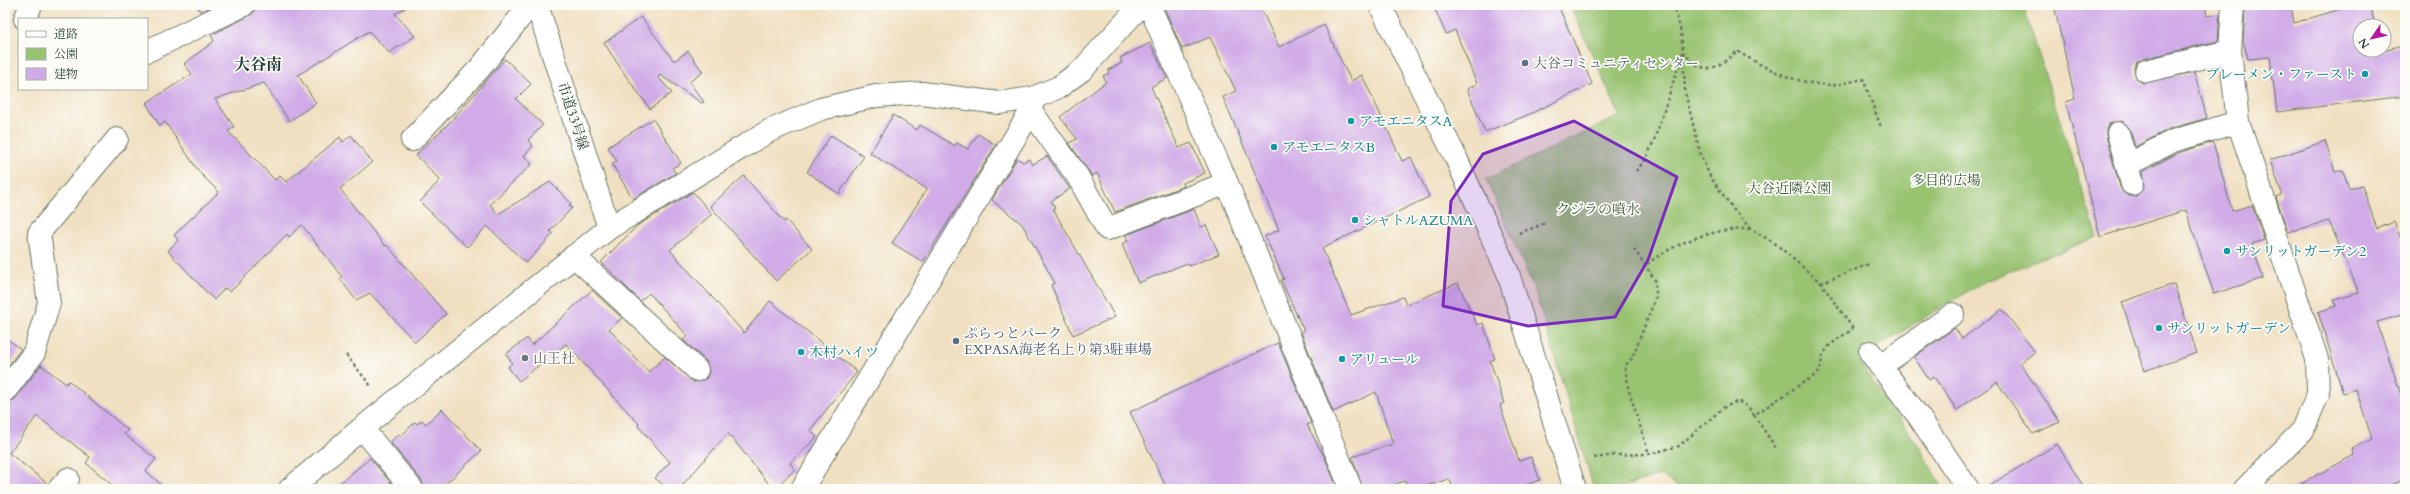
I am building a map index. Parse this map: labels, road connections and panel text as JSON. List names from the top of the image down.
{
  "streets": {
    "street": ["市道33号線"]
  },
  "districts": ["大谷南"],
  "parks": ["多目的広場", "大谷近隣公園", "クジラの噴水"],
  "places": [
    "大谷コミュニティセンター",
    "ブレーメン・ファースト",
    "アモエニタスA",
    "アモエニタスB",
    "シャトルAZUMA",
    "サンリットガーデン2",
    "サンリットガーデン",
    "ぷらっとパーク EXPASA海老名上り第3駐車場",
    "木村ハイツ",
    "山王社",
    "アリュール"
  ],
  "legend": ["道路", "公園", "建物"],
  "north": "bottom left"
}
